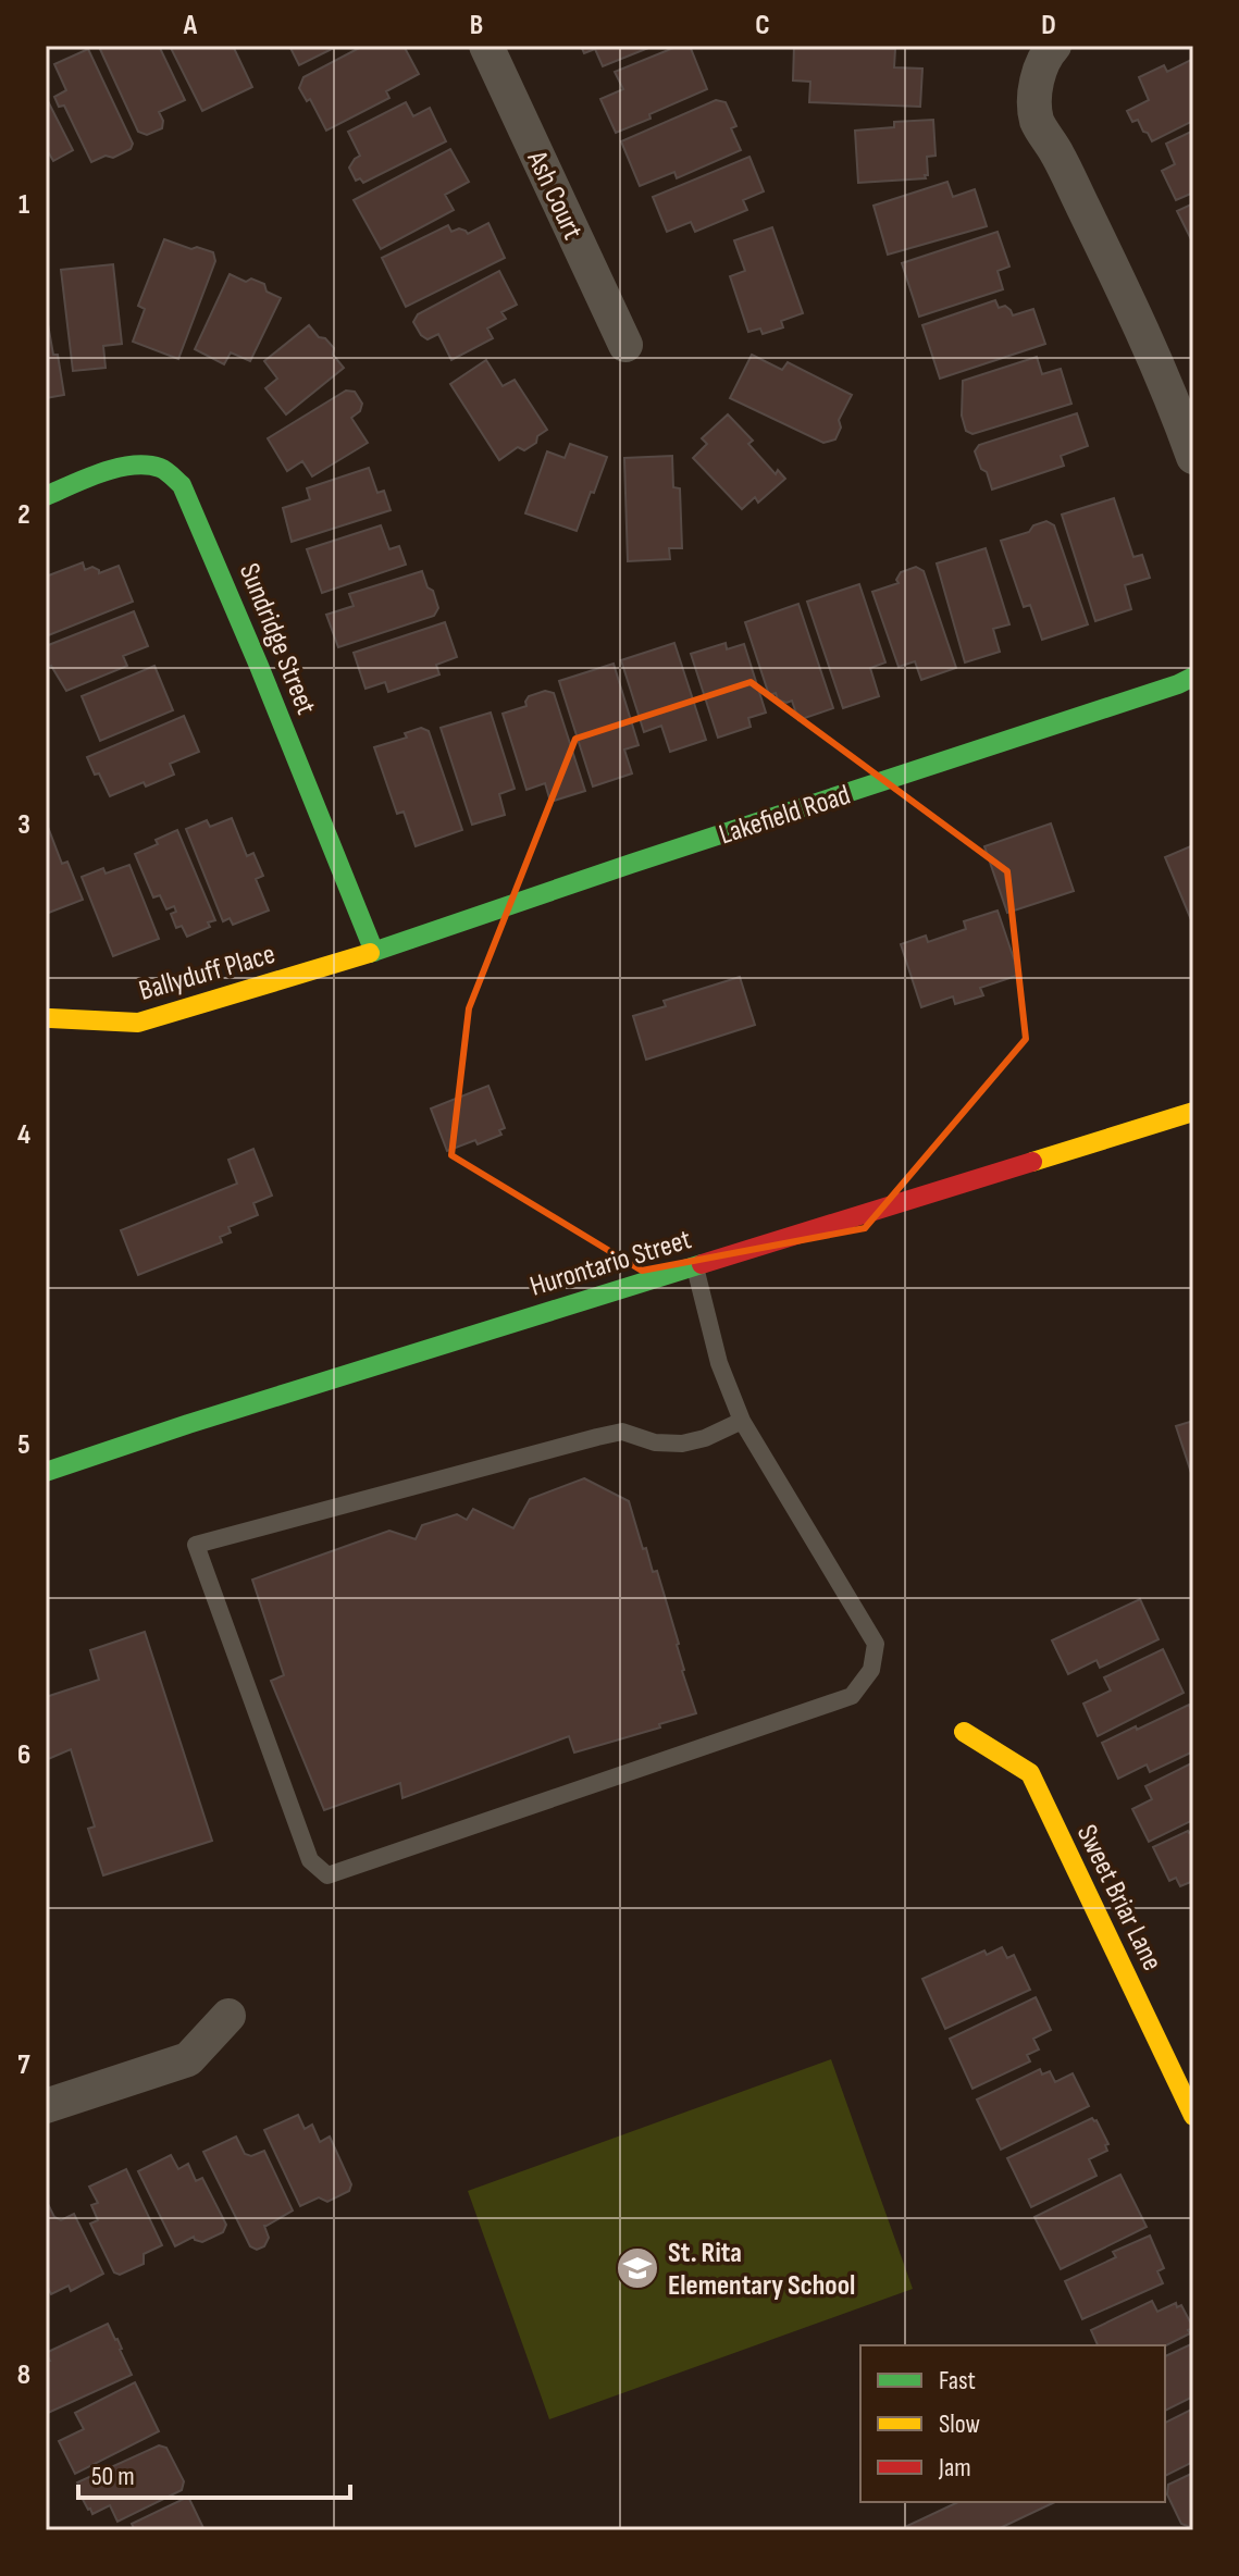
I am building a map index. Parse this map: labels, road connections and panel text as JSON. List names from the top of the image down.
{
  "streets": {
    "street": [
      "Ash Court",
      "Sundridge Street",
      "Lakefield Road",
      "Ballyduff Place",
      "Hurontario Street",
      "Sweet Briar Lane"
    ]
  },
  "crossings": [
    ["Sundridge Street", "Lakefield Road"],
    ["Sundridge Street", "Ballyduff Place"],
    ["Lakefield Road", "Ballyduff Place"]
  ],
  "places": {
    "school or university": ["St. Rita Elementary School"]
  },
  "legend": ["Fast", "Slow", "Jam"],
  "scale_bar": "50 m",
  "grid": {
    "columns": [
      "A",
      "B",
      "C",
      "D"
    ],
    "rows": [
      "1",
      "2",
      "3",
      "4",
      "5",
      "6",
      "7",
      "8"
    ]
  }
}
